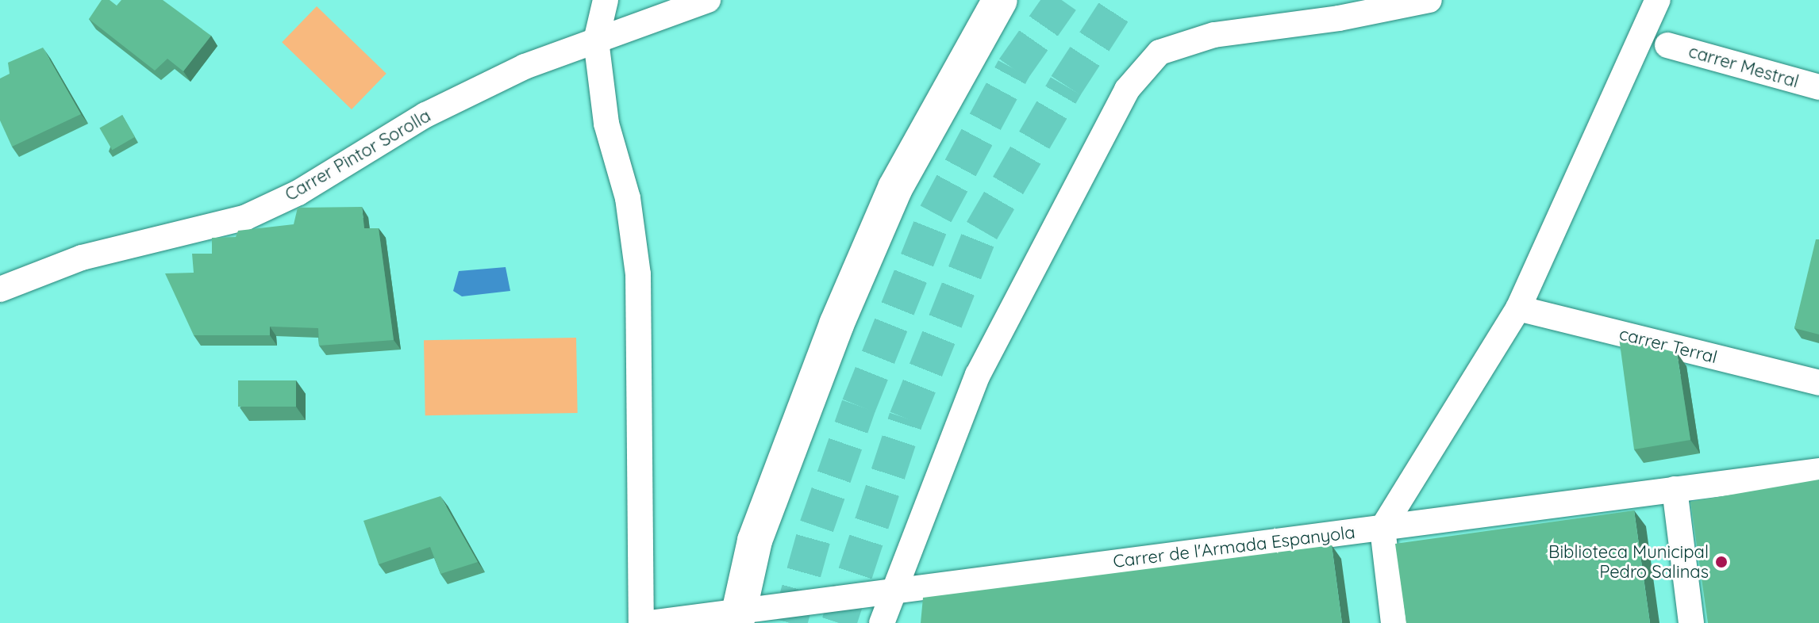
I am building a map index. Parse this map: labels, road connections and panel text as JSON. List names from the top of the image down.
{
  "streets": {
    "street": [
      "carrer Mestral",
      "Carrer Pintor Sorolla",
      "carrer Terral",
      "Carrer de l'Armada Espanyola"
    ]
  },
  "places": ["Biblioteca Municipal Pedro Salinas"]
}
